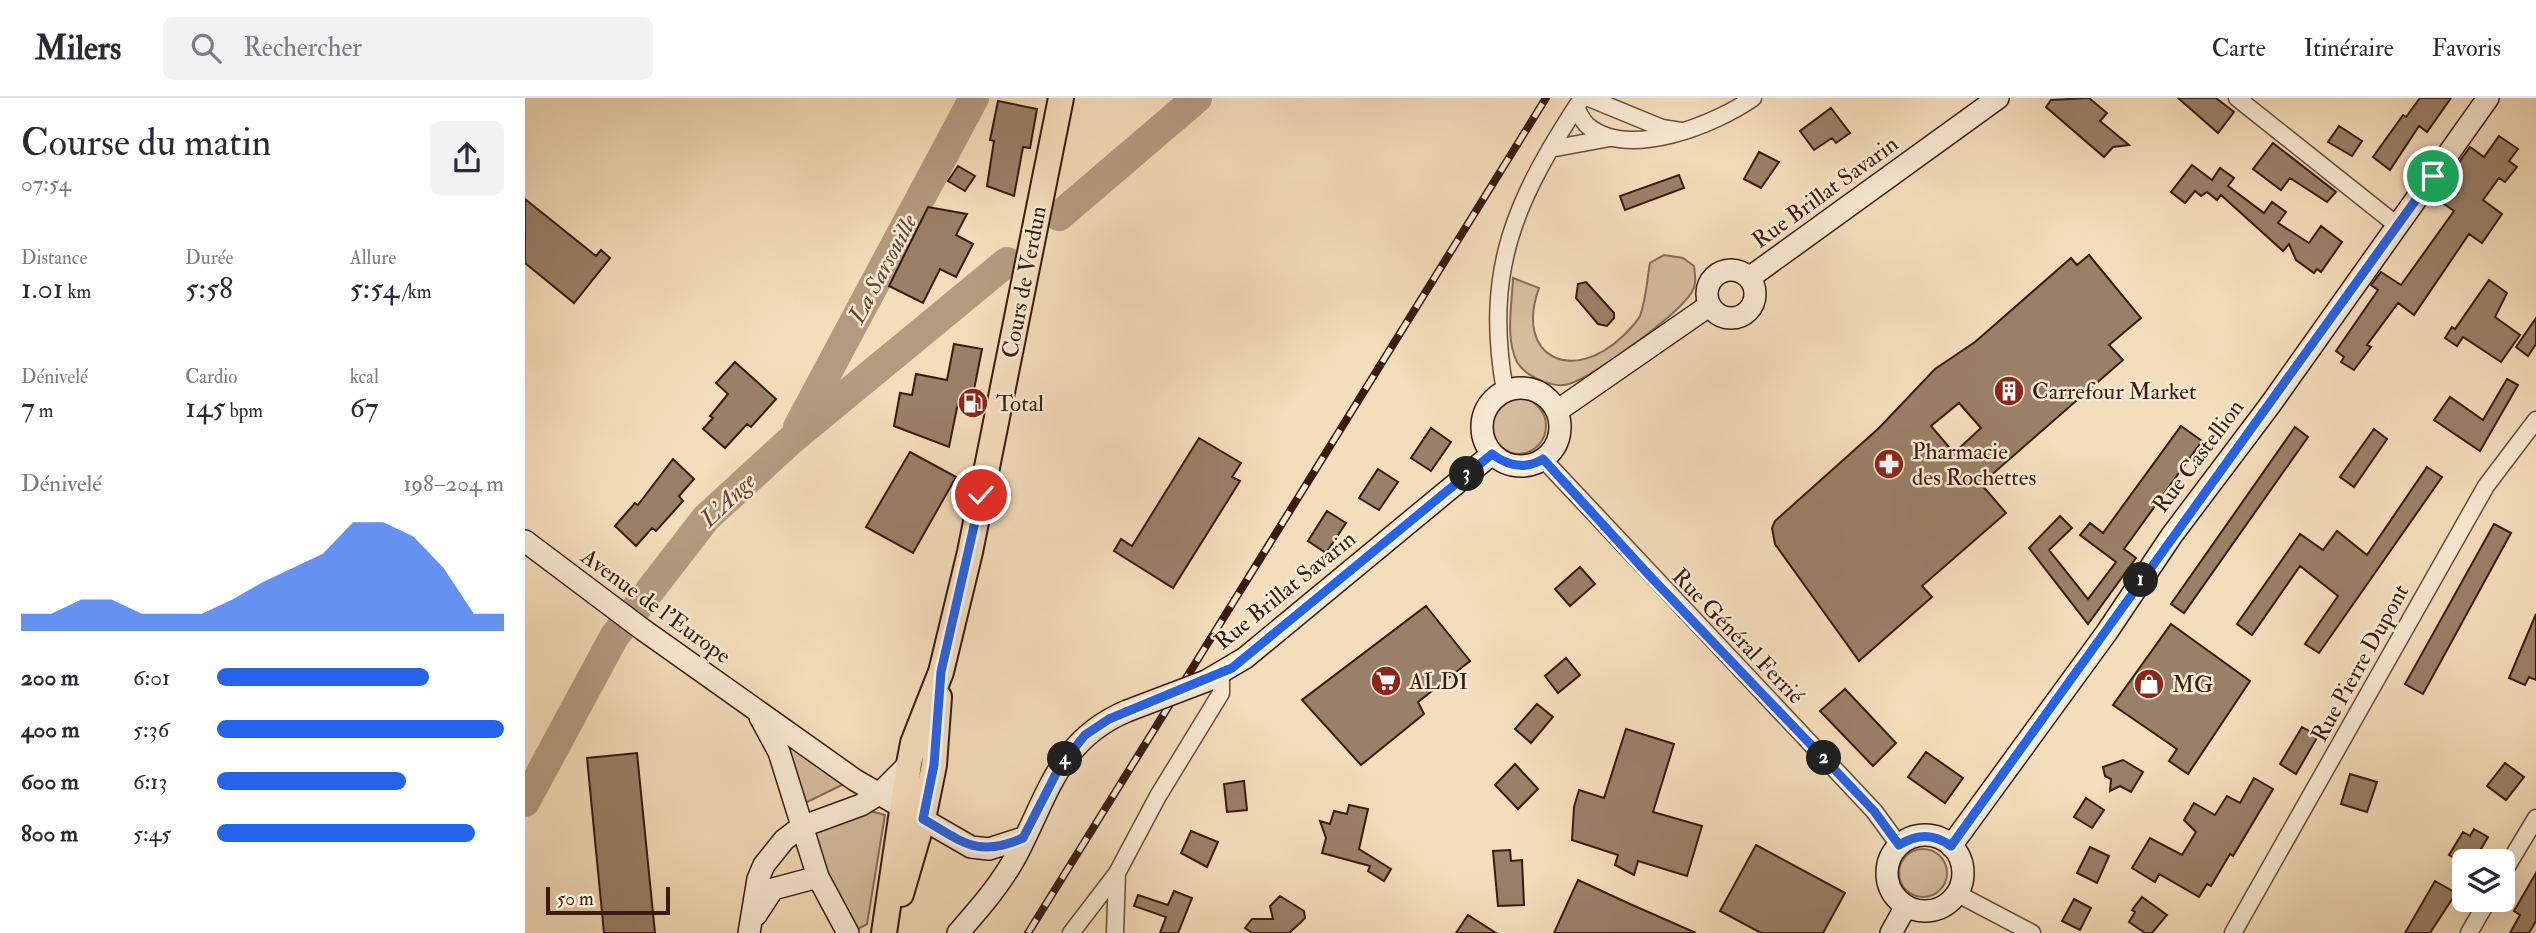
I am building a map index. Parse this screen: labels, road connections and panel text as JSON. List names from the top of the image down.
{
  "streets": {
    "main road": [
      "Rue Brillat Savarin",
      "Cours de Verdun",
      "Rue Castellion",
      "Avenue de l'Europe"
    ],
    "street": ["Rue Général Ferrié", "Rue Pierre Dupont"]
  },
  "crossings": [
    ["Rue Brillat Savarin", "Rue Général Ferrié"],
    ["Cours de Verdun", "Avenue de l'Europe"],
    ["Rue Castellion", "Rue Général Ferrié"]
  ],
  "water": ["La Sarsouille", "L'Ange"],
  "places": {
    "building": ["Carrefour Market"],
    "fuel station": ["Total"],
    "pharmacy": ["Pharmacie des Rochettes"],
    "supermarket": ["ALDI"],
    "shop": ["MG"]
  },
  "scale_bar": "50 m",
  "page": {
    "header": "Milers",
    "search": "Rechercher",
    "nav": ["Carte", "Itinéraire", "Favoris"],
    "heading": ["Course du matin", "07:54"],
    "stats": [
      ["Distance", "1.01 km"],
      ["Durée", "5:58"],
      ["Allure", "5:54 /km"],
      ["Dénivelé", "7 m"],
      ["Cardio", "145 bpm"],
      ["kcal", "67"]
    ],
    "chart": ["Dénivelé", "198–204 m"],
    "pins": [
      "3",
      "1",
      "2",
      "4"
    ],
    "list": [
      {
        "name": "200 m",
        "note": "6:01"
      },
      {
        "name": "400 m",
        "note": "5:36"
      },
      {
        "name": "600 m",
        "note": "6:13"
      },
      {
        "name": "800 m",
        "note": "5:45"
      }
    ],
    "scale": "50 m"
  }
}
